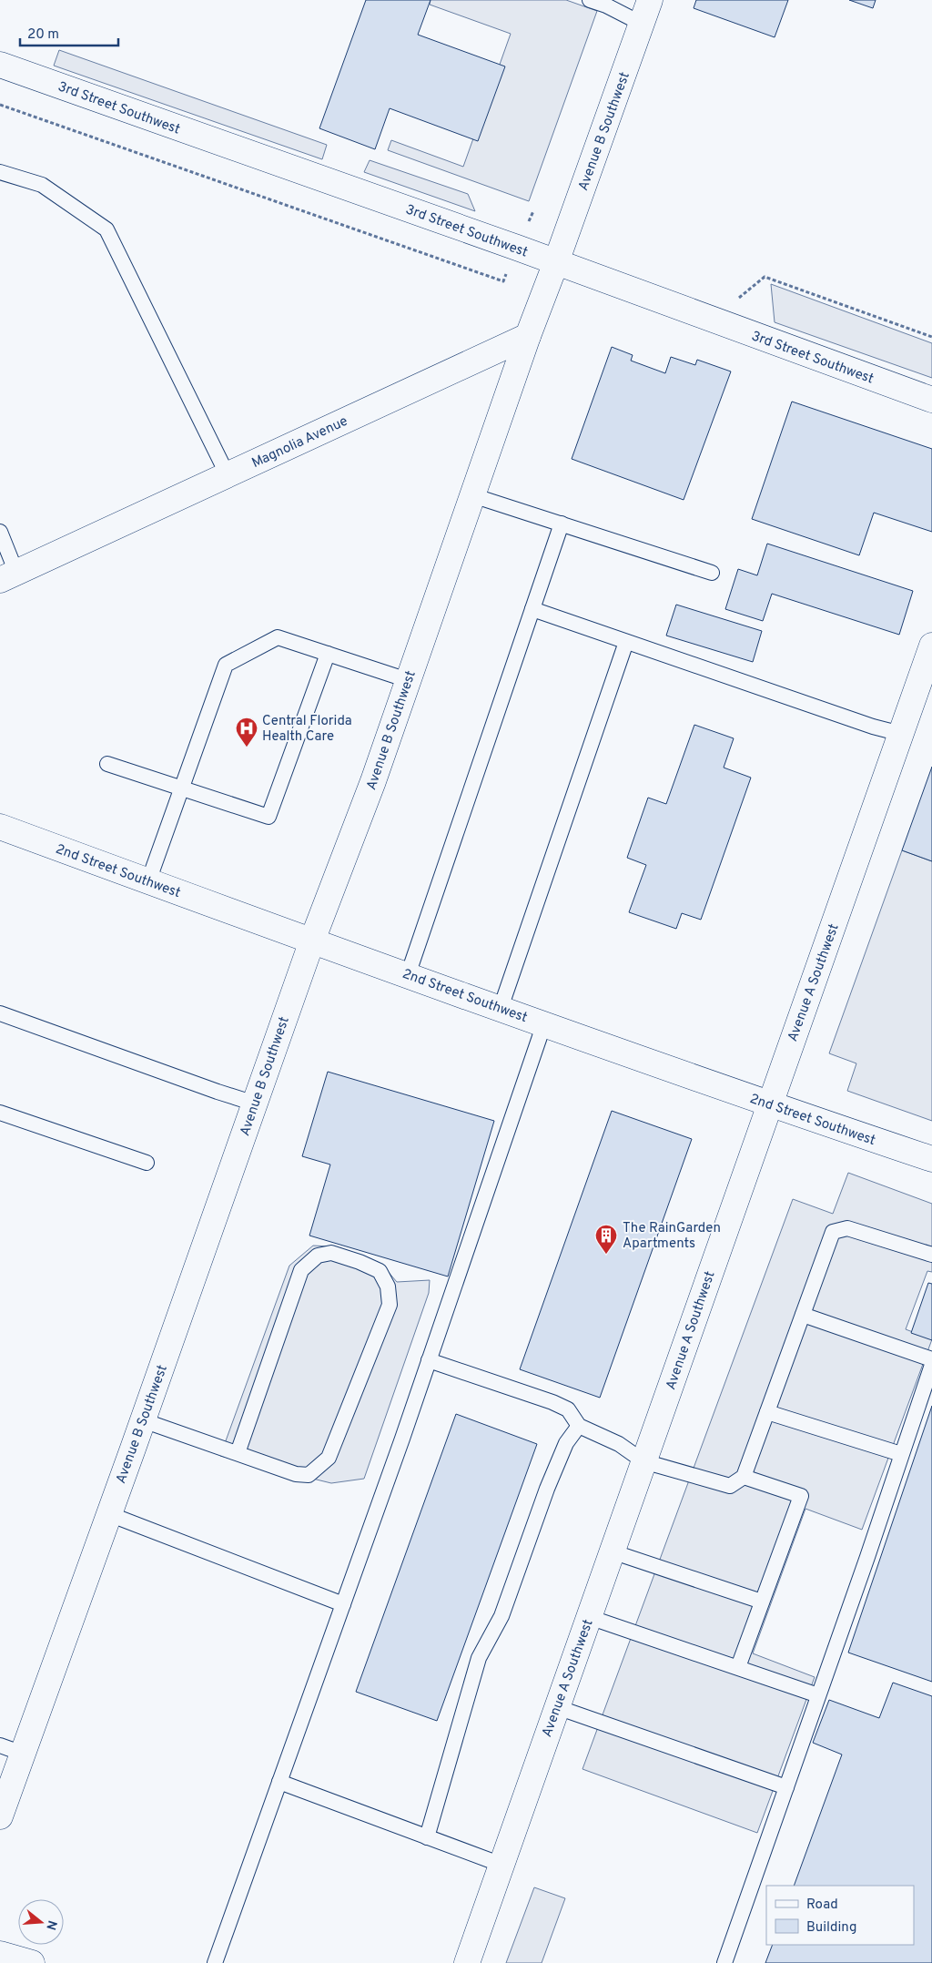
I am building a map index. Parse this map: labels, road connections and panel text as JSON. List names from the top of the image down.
{
  "streets": {
    "street": [
      "3rd Street Southwest",
      "Avenue B Southwest",
      "Magnolia Avenue",
      "2nd Street Southwest",
      "Avenue A Southwest"
    ]
  },
  "crossings": [
    ["3rd Street Southwest", "Avenue B Southwest"],
    ["Avenue B Southwest", "Magnolia Avenue"],
    ["Avenue B Southwest", "2nd Street Southwest"],
    ["2nd Street Southwest", "Avenue A Southwest"]
  ],
  "places": {
    "hospital": ["Central Florida Health Care"],
    "building": ["The RainGarden Apartments"]
  },
  "legend": ["Road", "Building"],
  "scale_bar": "20 m",
  "north": "right"
}
